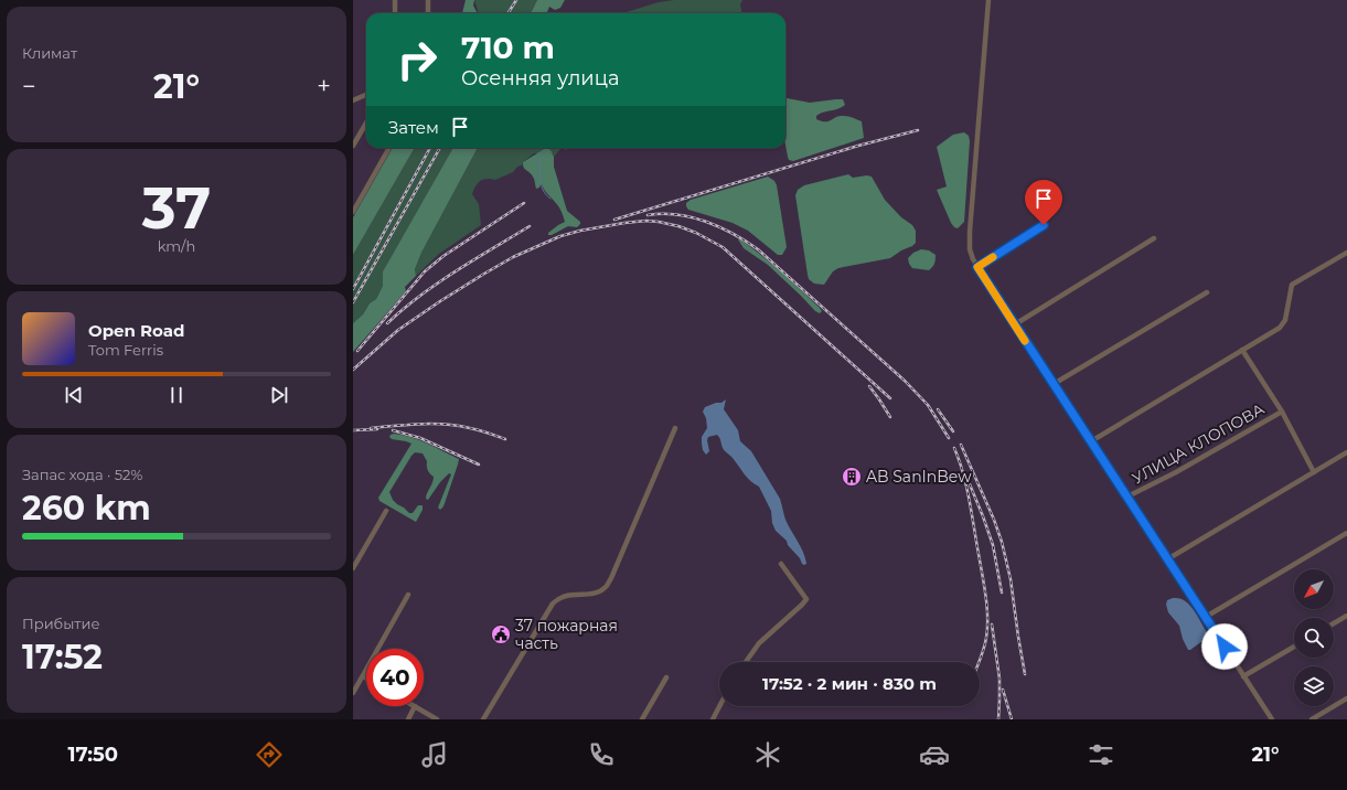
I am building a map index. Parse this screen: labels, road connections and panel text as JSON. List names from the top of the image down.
{
  "streets": {
    "street": ["УЛИЦА КЛОПОВА"]
  },
  "places": {
    "building": ["AB SanInBew"],
    "public building": ["37 пожарная часть"]
  },
  "north": "bottom left",
  "page": {
    "tile": [
      "Климат",
      ["37", "km/h"],
      ["Запас хода · 52%", "260 km"],
      ["Прибытие", "17:52"]
    ],
    "turn": ["710 m", "Осенняя улица"],
    "heat": ["−", "21°", "+"],
    "then": "Затем",
    "song": ["Open Road", "Tom Ferris"],
    "limit": "40",
    "trip": "17:52 · 2 мин · 830 m",
    "tabs": ["17:50", "21°"]
  }
}
